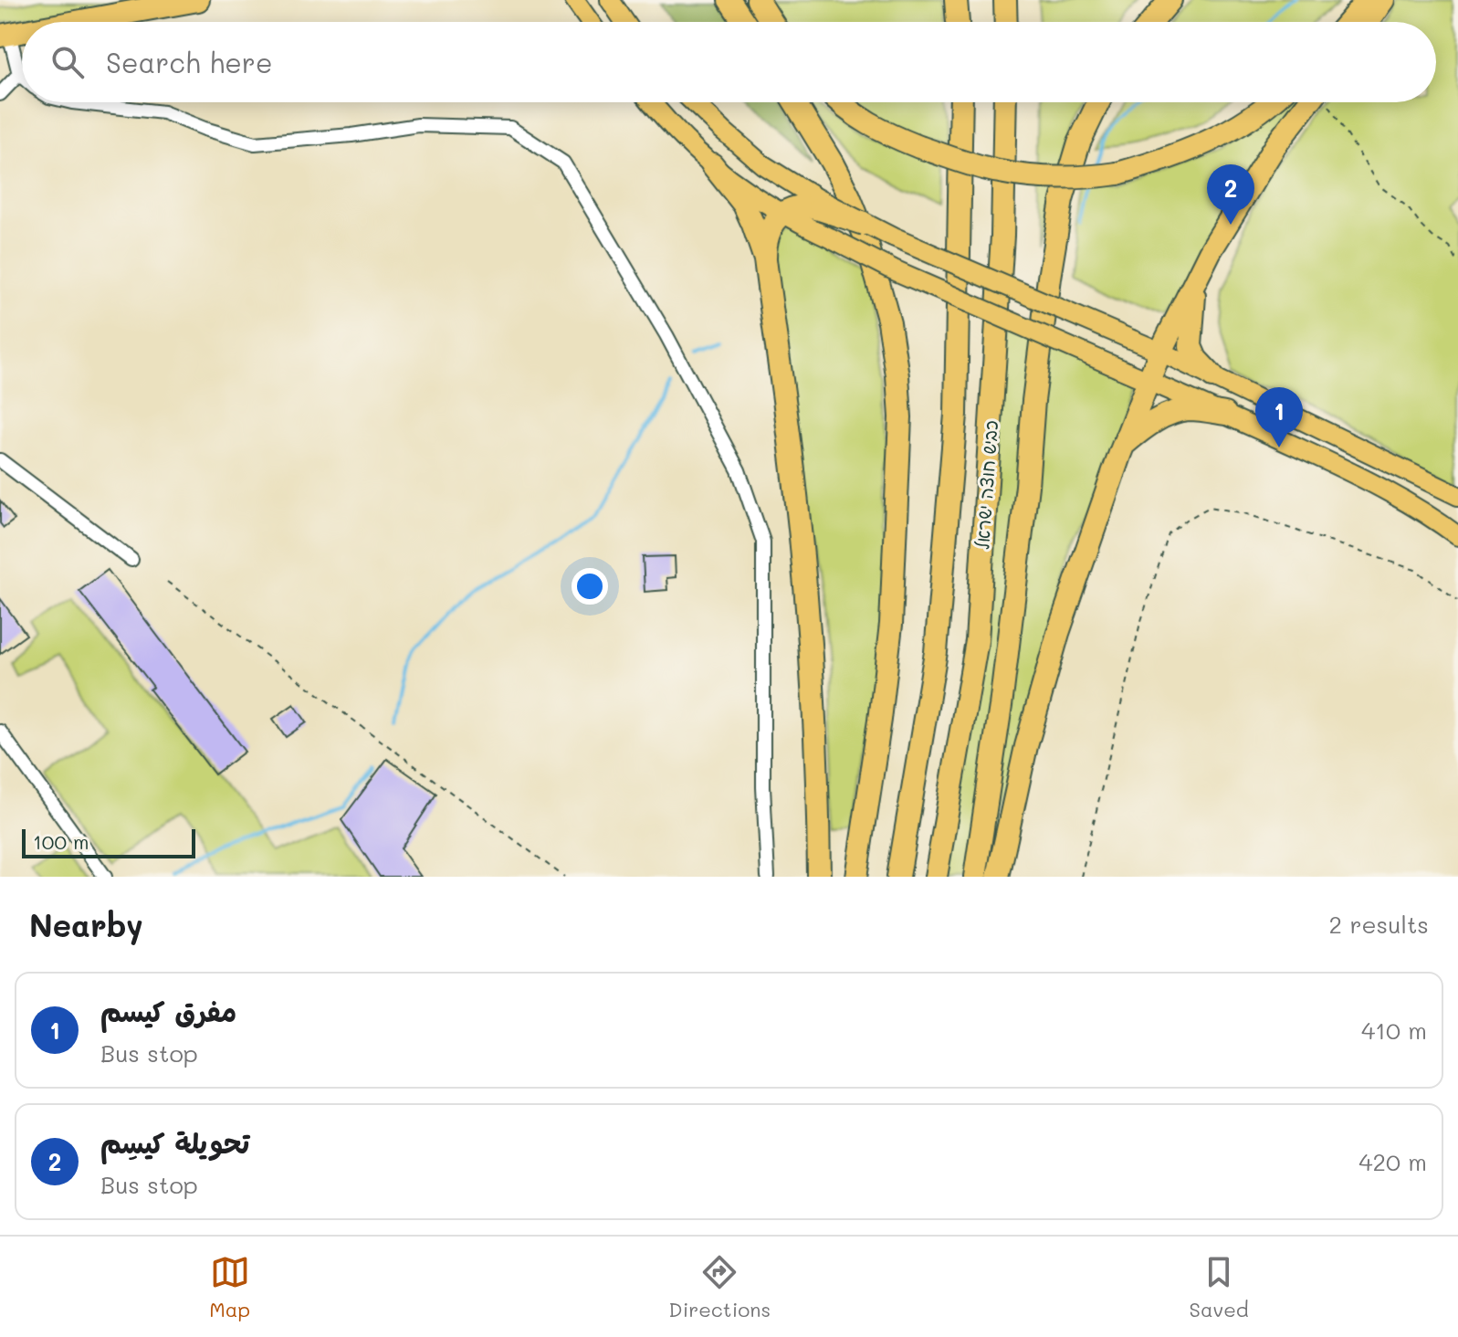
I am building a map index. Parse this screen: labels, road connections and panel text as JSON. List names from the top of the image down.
{
  "streets": {
    "highway": ["כביש חוצה ישראל"]
  },
  "scale_bar": "100 m",
  "page": {
    "search": "Search here",
    "pins": ["2", "1"],
    "scale": "100 m",
    "heading": ["Nearby", "2 results"],
    "list": [
      {
        "mark": "1",
        "name": "مفرق كيسم",
        "note": "Bus stop",
        "value": "410 m"
      },
      {
        "mark": "2",
        "name": "تحويلة كيسِم",
        "note": "Bus stop",
        "value": "420 m"
      }
    ],
    "nav": ["Map", "Directions", "Saved"]
  }
}
